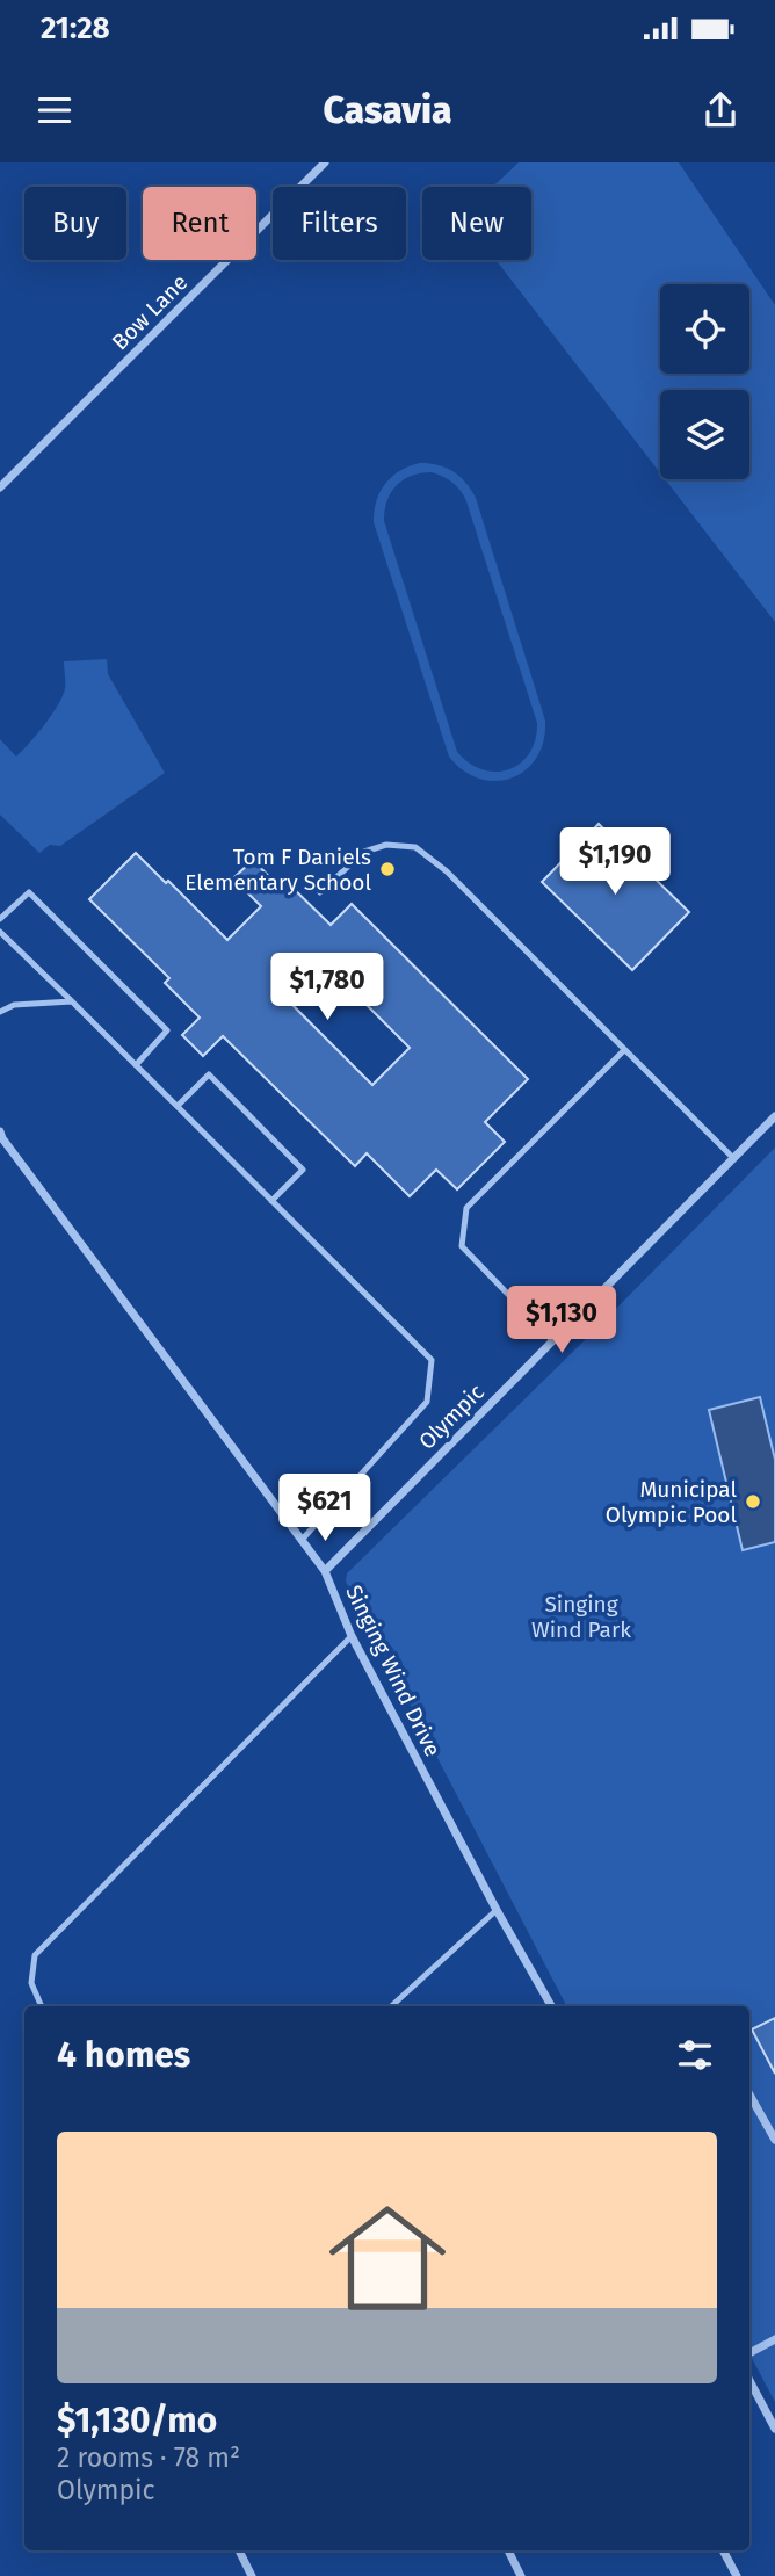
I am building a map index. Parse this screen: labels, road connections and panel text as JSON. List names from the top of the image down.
{
  "streets": {
    "street": ["Bow Lane", "Olympic", "Singing Wind Drive"]
  },
  "crossings": [
    ["Olympic", "Singing Wind Drive"]
  ],
  "parks": ["Singing Wind Park"],
  "places": ["Tom F Daniels Elementary School", "Municipal Olympic Pool"],
  "page": {
    "status": "21:28",
    "header": "Casavia",
    "chip": [
      "Buy",
      "Rent",
      "Filters",
      "New"
    ],
    "price": [
      "$1,190",
      "$1,780",
      "$1,130",
      "$621"
    ],
    "heading": "4 homes",
    "list": [
      {
        "name": "$1,130/mo",
        "note": "2 rooms · 78 m² · Olympic"
      }
    ]
  }
}
